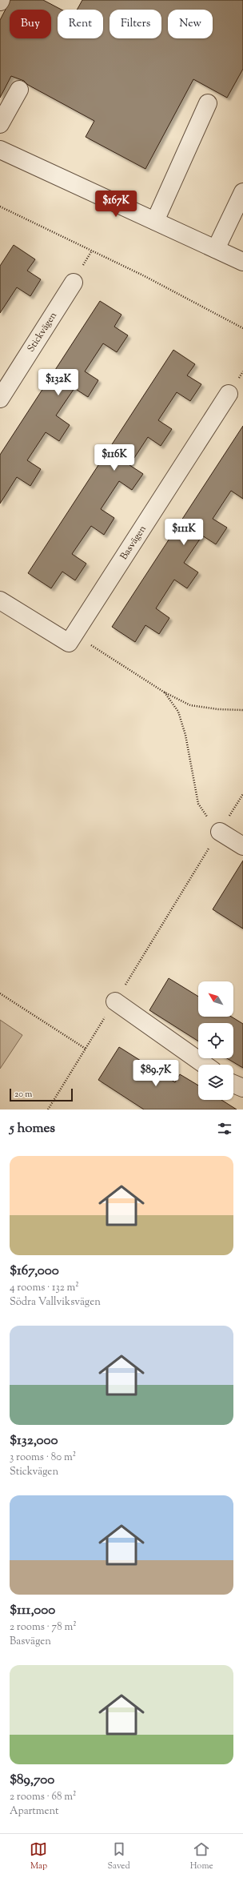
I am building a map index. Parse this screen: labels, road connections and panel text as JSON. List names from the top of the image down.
{
  "streets": {
    "street": ["Stickvägen", "Basvägen"]
  },
  "scale_bar": "20 m",
  "north": "top left",
  "page": {
    "chip": [
      "Buy",
      "Rent",
      "Filters",
      "New"
    ],
    "price": [
      "$167K",
      "$132K",
      "$116K",
      "$111K",
      "$89.7K"
    ],
    "scale": "20 m",
    "heading": "5 homes",
    "list": [
      {
        "name": "$167,000",
        "note": "4 rooms · 132 m² · Södra Vallviksvägen"
      },
      {
        "name": "$132,000",
        "note": "3 rooms · 80 m² · Stickvägen"
      },
      {
        "name": "$111,000",
        "note": "2 rooms · 78 m² · Basvägen"
      },
      {
        "name": "$89,700",
        "note": "2 rooms · 68 m² · Apartment"
      }
    ],
    "tabs": ["Map", "Saved", "Home"]
  }
}
